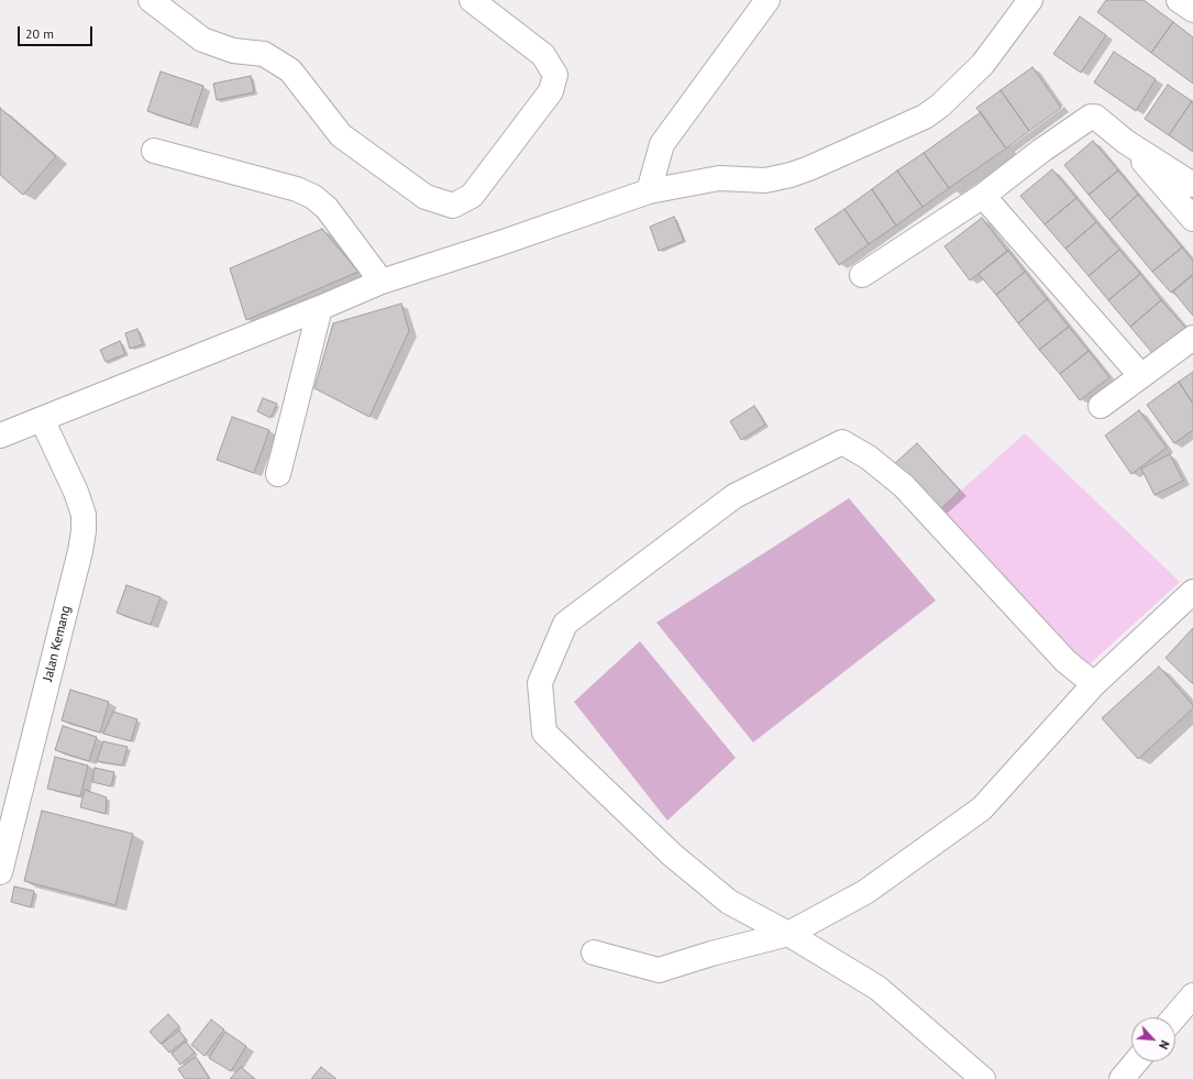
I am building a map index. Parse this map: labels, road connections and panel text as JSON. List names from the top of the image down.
{
  "streets": {
    "street": ["Jalan Kemang"]
  },
  "scale_bar": "20 m",
  "north": "bottom right"
}
